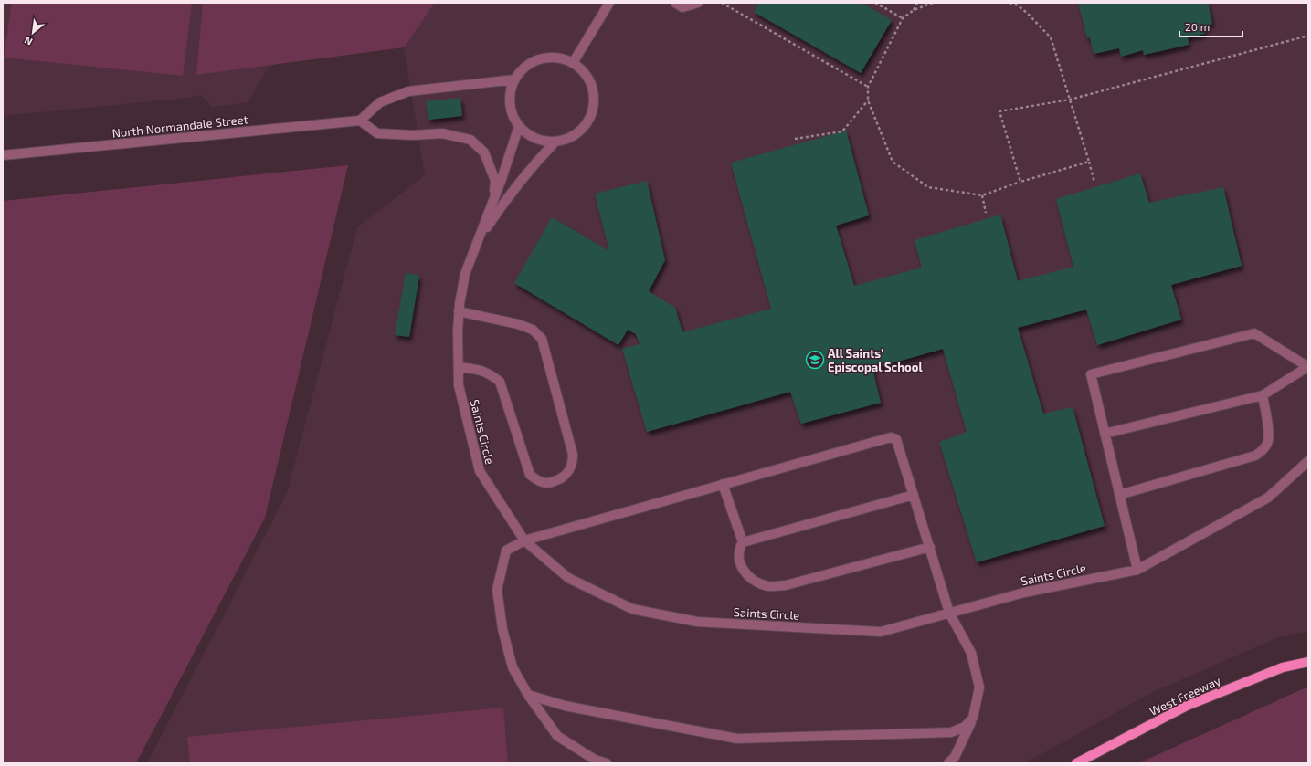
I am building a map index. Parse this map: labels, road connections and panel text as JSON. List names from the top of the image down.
{
  "streets": {
    "main road": ["West Freeway"],
    "street": ["North Normandale Street", "Saints Circle"]
  },
  "places": {
    "school or university": ["All Saints' Episcopal School"]
  },
  "scale_bar": "20 m",
  "north": "bottom left"
}
